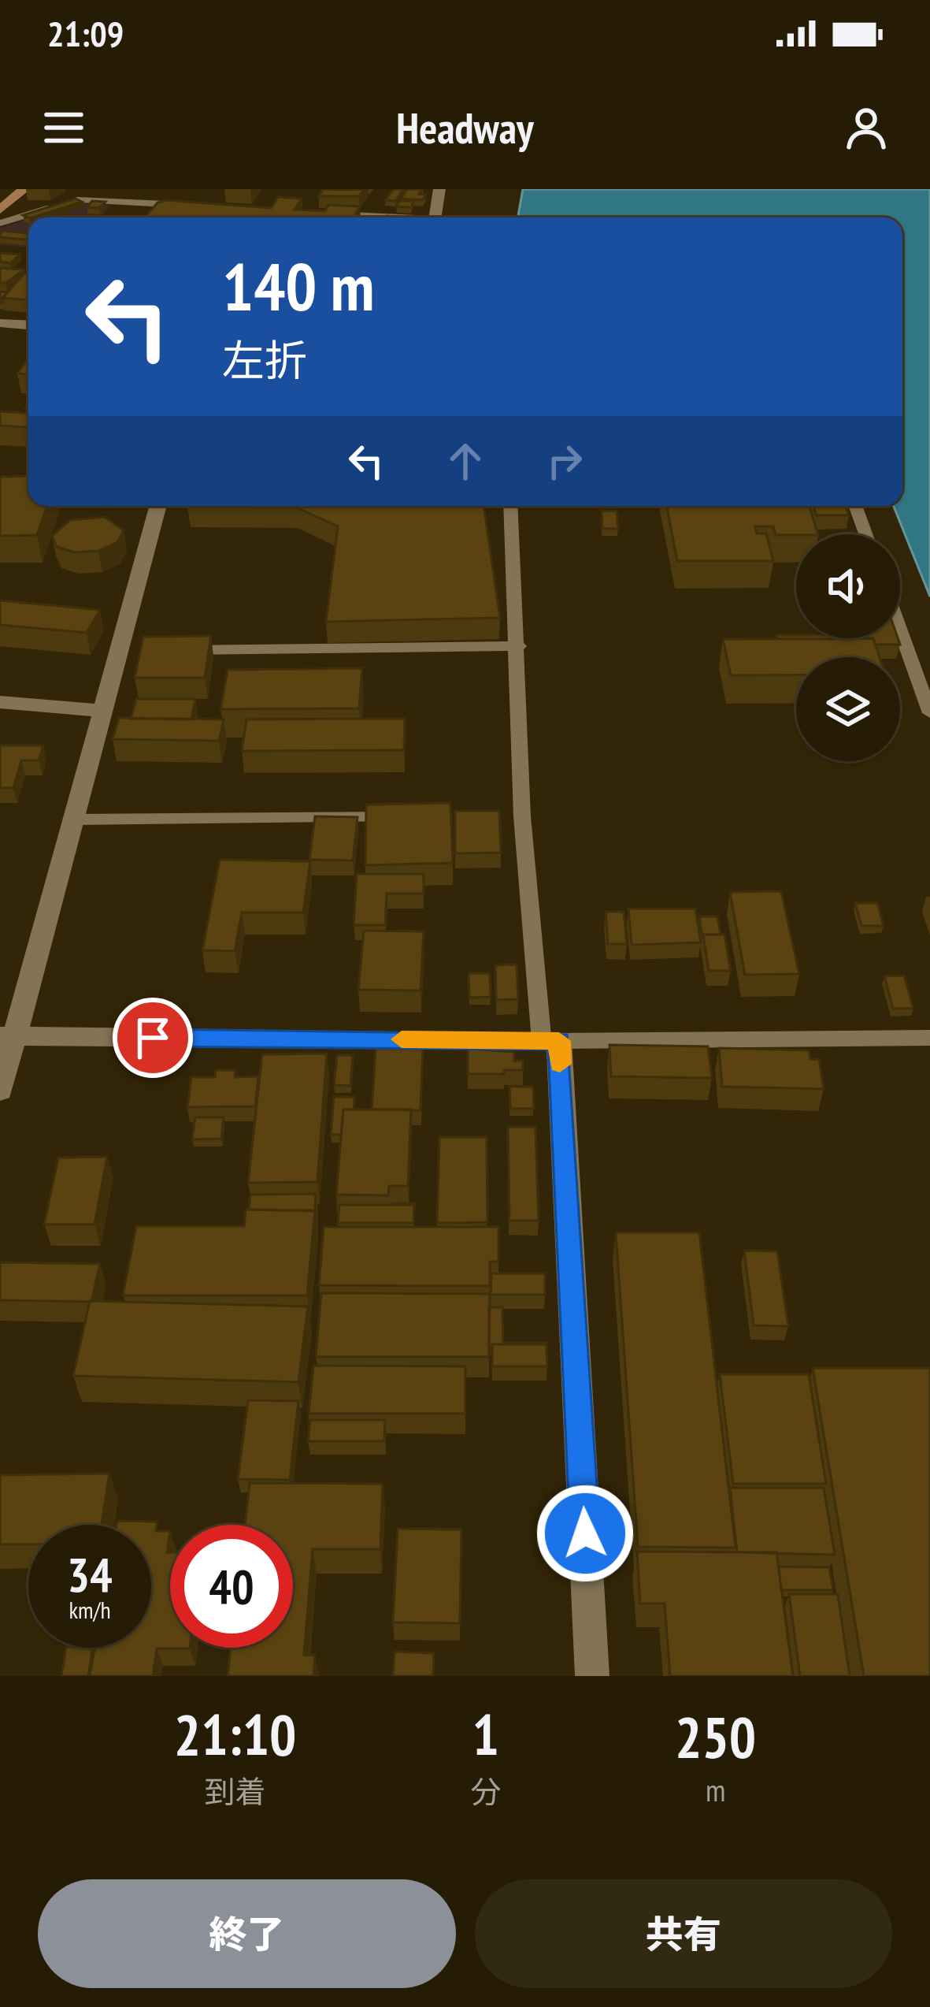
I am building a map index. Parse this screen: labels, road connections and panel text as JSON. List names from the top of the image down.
{
  "page": {
    "status": "21:09",
    "header": "Headway",
    "turn": ["140 m", "左折"],
    "speed": "34 km/h",
    "limit": "40",
    "eta": [
      "21:10",
      "到着",
      "1",
      "分",
      "250",
      "m"
    ],
    "buttons": ["終了", "共有"]
  }
}
